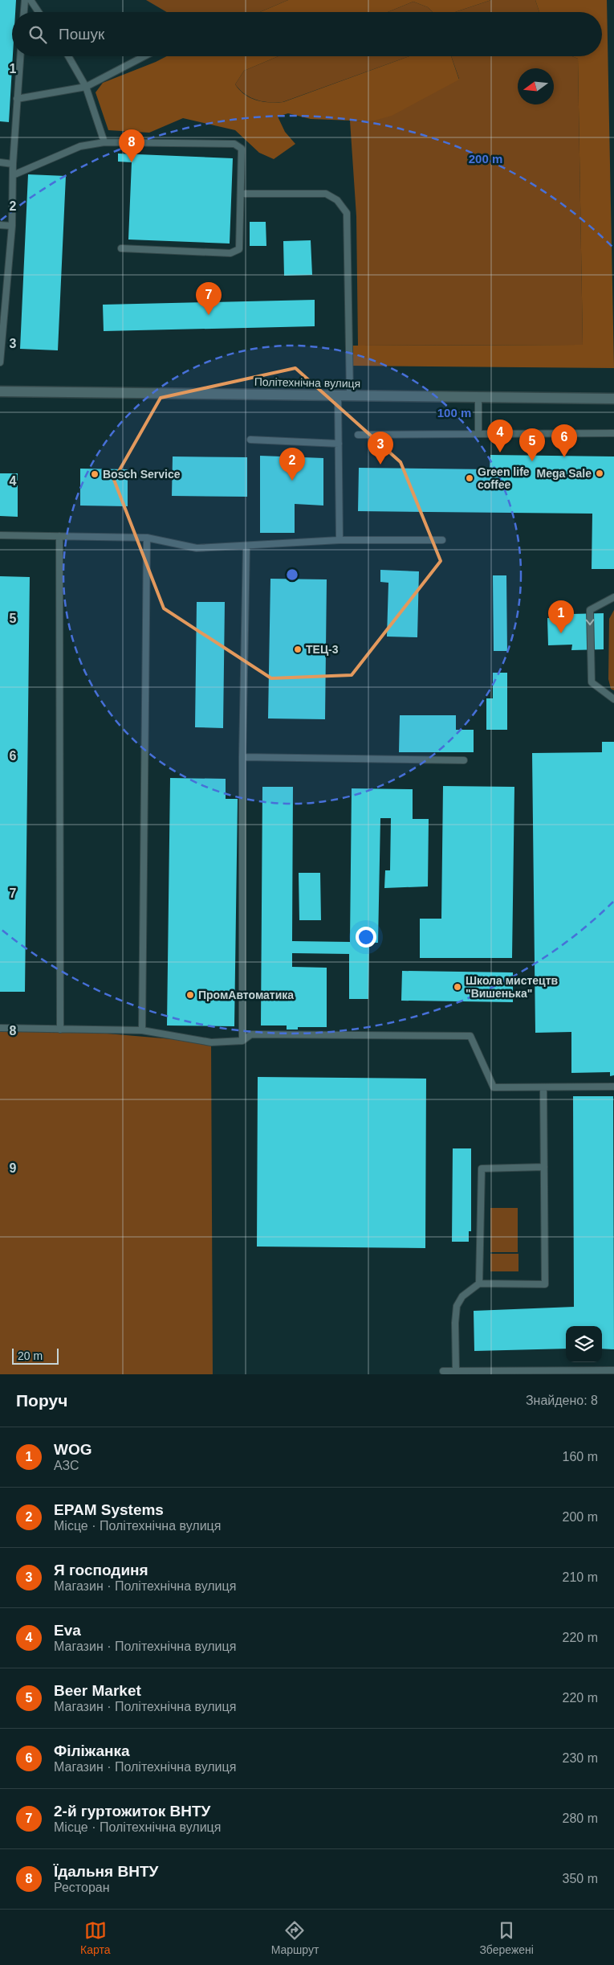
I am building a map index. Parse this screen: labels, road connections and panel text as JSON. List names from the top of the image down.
{
  "streets": {
    "street": ["Політехнічна вулиця"]
  },
  "places": [
    "Mega Sale",
    "Bosch Service",
    "Green life coffee",
    "ТЕЦ-3",
    "Школа мистецтв \"Вишенька\"",
    "ПромАвтоматика"
  ],
  "scale_bar": "20 m",
  "north": "left",
  "page": {
    "search": "Пошук",
    "pins": [
      "8",
      "7",
      "4",
      "6",
      "5",
      "3",
      "2",
      "1"
    ],
    "scale": "20 m",
    "heading": ["Поруч", "Знайдено: 8"],
    "list": [
      {
        "mark": "1",
        "name": "WOG",
        "note": "АЗС",
        "value": "160 m"
      },
      {
        "mark": "2",
        "name": "EPAM Systems",
        "note": "Місце · Політехнічна вулиця",
        "value": "200 m"
      },
      {
        "mark": "3",
        "name": "Я господиня",
        "note": "Магазин · Політехнічна вулиця",
        "value": "210 m"
      },
      {
        "mark": "4",
        "name": "Eva",
        "note": "Магазин · Політехнічна вулиця",
        "value": "220 m"
      },
      {
        "mark": "5",
        "name": "Beer Market",
        "note": "Магазин · Політехнічна вулиця",
        "value": "220 m"
      },
      {
        "mark": "6",
        "name": "Філіжанка",
        "note": "Магазин · Політехнічна вулиця",
        "value": "230 m"
      },
      {
        "mark": "7",
        "name": "2-й гуртожиток ВНТУ",
        "note": "Місце · Політехнічна вулиця",
        "value": "280 m"
      },
      {
        "mark": "8",
        "name": "Їдальня ВНТУ",
        "note": "Ресторан",
        "value": "350 m"
      }
    ],
    "nav": ["Карта", "Маршрут", "Збережені"]
  },
  "grid": {
    "rows": [
      "1",
      "2",
      "3",
      "4",
      "5",
      "6",
      "7",
      "8",
      "9"
    ]
  },
  "rings": ["200 m", "100 m"]
}
